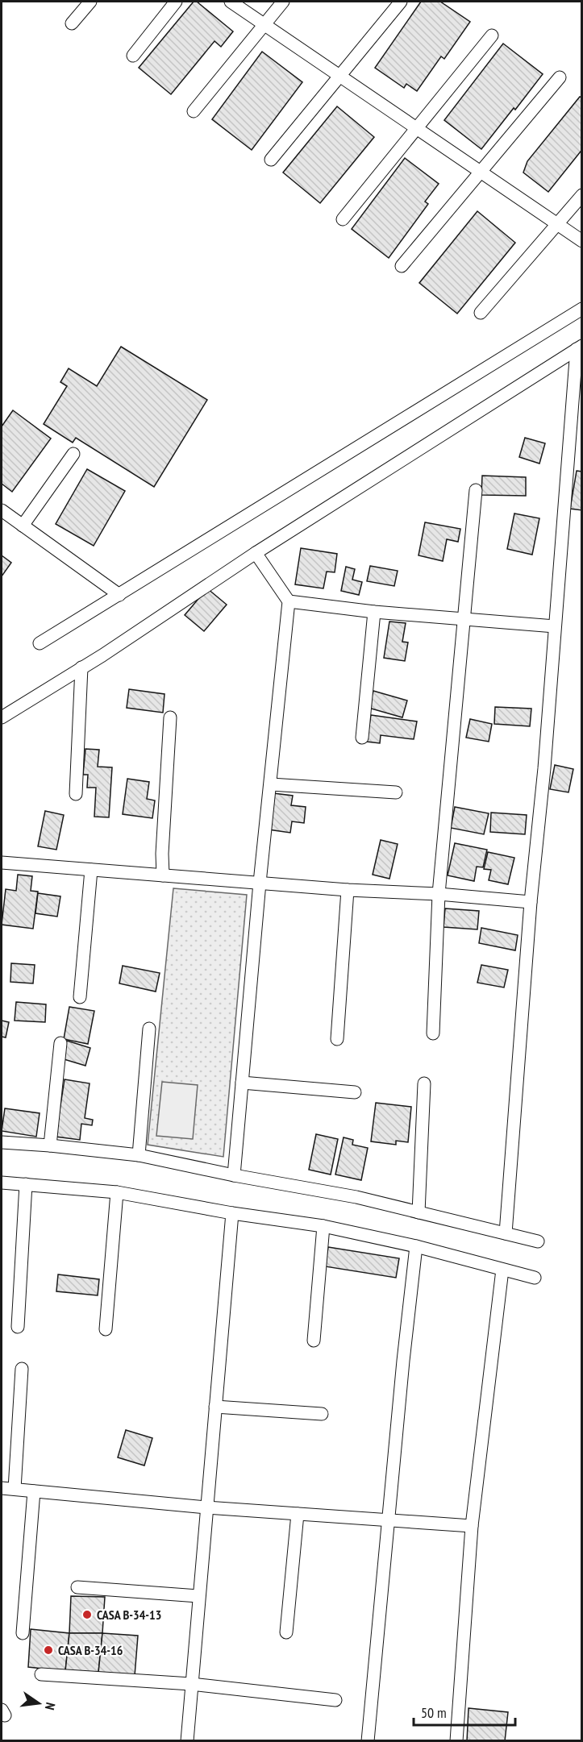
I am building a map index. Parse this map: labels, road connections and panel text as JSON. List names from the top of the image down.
{
  "places": ["CASA B-34-13", "CASA B-34-16"],
  "scale_bar": "50 m",
  "north": "right"
}
